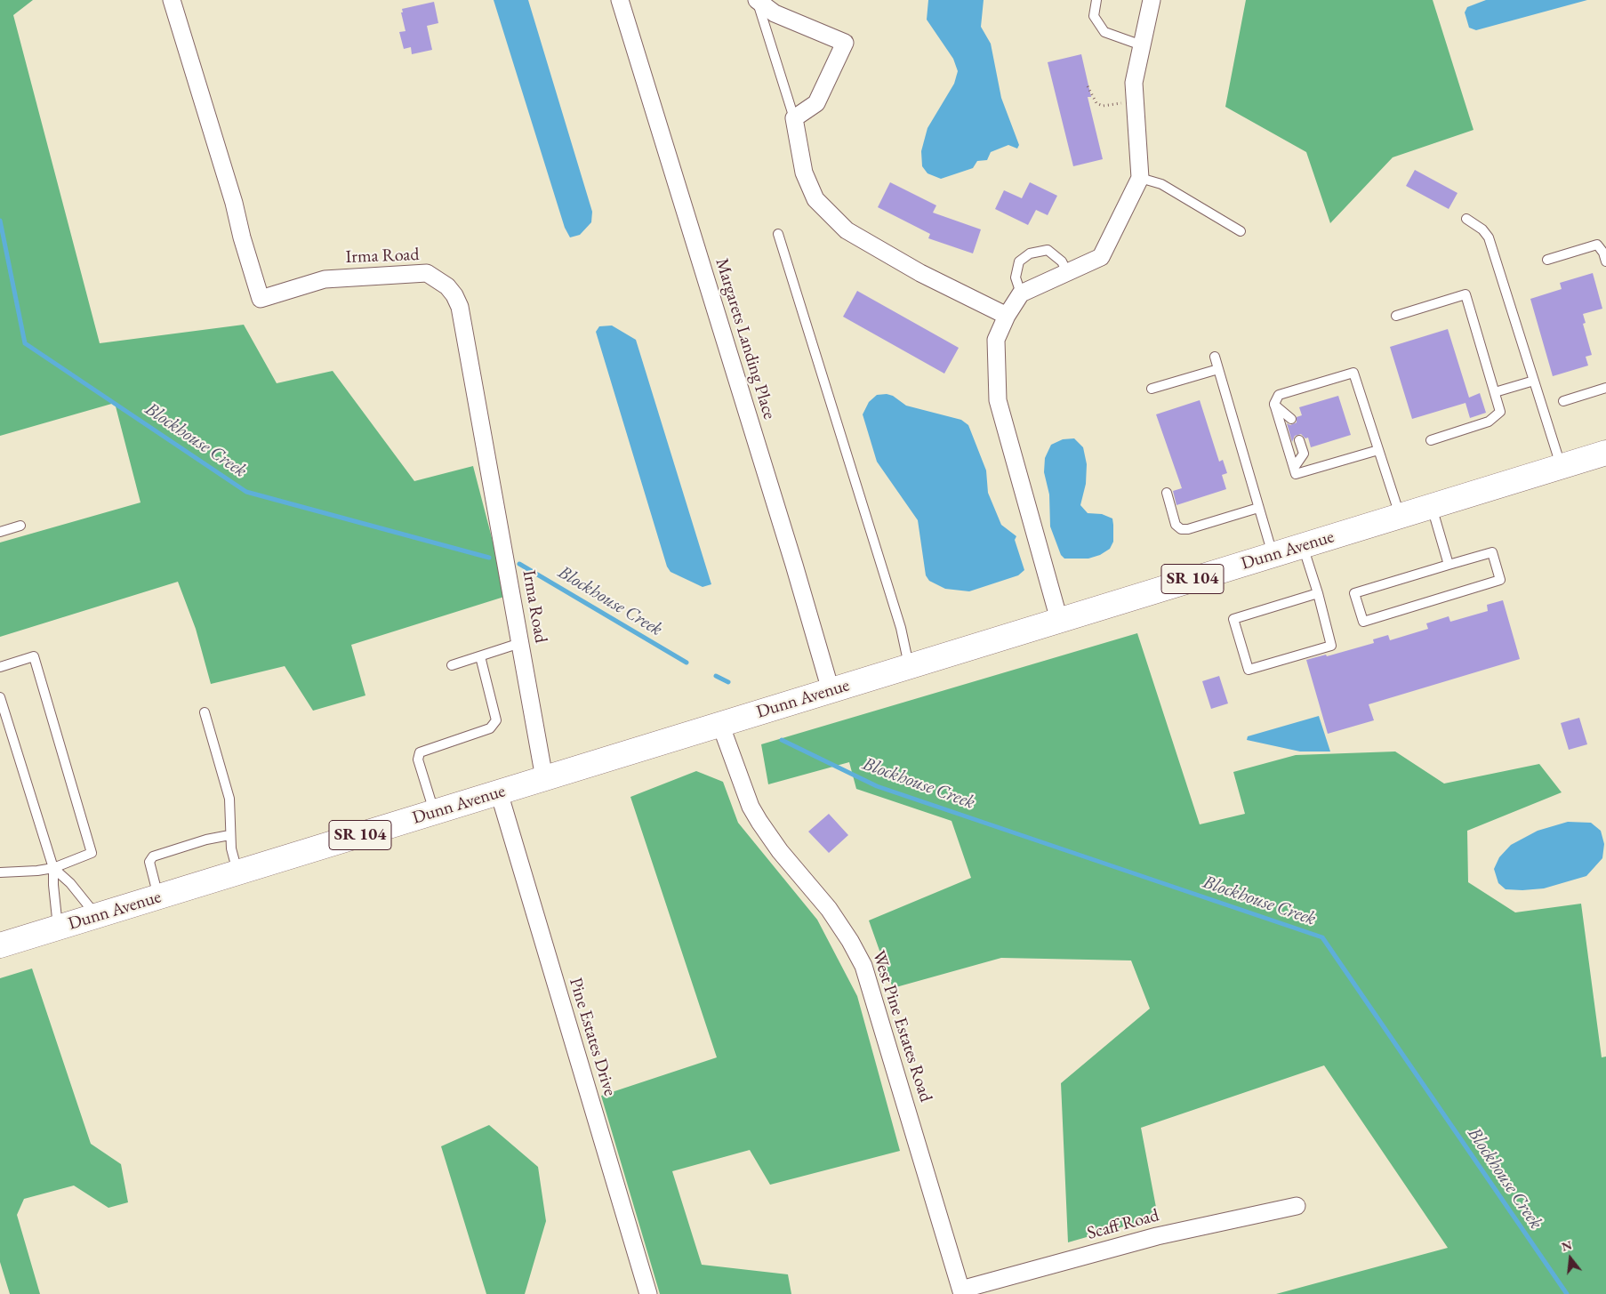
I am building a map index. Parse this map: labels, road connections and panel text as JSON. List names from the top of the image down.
{
  "streets": {
    "main road": ["Dunn Avenue", "SR 104"],
    "street": [
      "Irma Road",
      "Margarets Landing Place",
      "West Pine Estates Road",
      "Pine Estates Drive",
      "Scaff Road"
    ]
  },
  "crossings": [
    ["Irma Road", "Dunn Avenue"],
    ["Margarets Landing Place", "Dunn Avenue"],
    ["Dunn Avenue", "West Pine Estates Road"],
    ["Dunn Avenue", "Pine Estates Drive"],
    ["West Pine Estates Road", "Scaff Road"]
  ],
  "water": ["Blockhouse Creek"],
  "north": "top"
}
